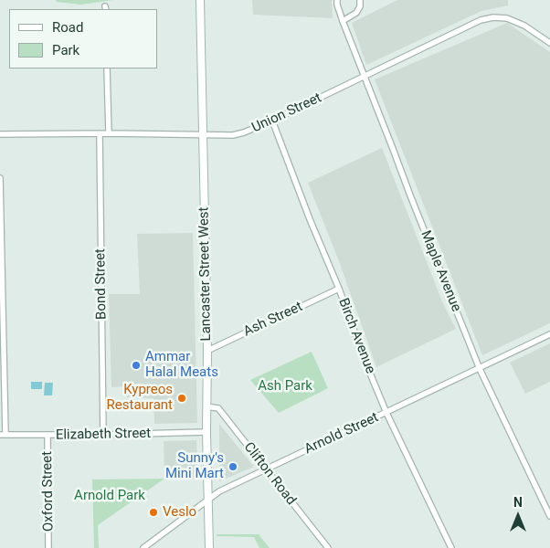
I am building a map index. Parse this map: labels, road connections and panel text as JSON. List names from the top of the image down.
{
  "streets": {
    "main road": ["Lancaster Street West"],
    "street": [
      "Union Street",
      "Maple Avenue",
      "Bond Street",
      "Ash Street",
      "Birch Avenue",
      "Arnold Street",
      "Elizabeth Street",
      "Clifton Road",
      "Oxford Street"
    ]
  },
  "crossings": [
    ["Union Street", "Maple Avenue"],
    ["Union Street", "Lancaster Street West"],
    ["Union Street", "Bond Street"],
    ["Union Street", "Birch Avenue"],
    ["Maple Avenue", "Arnold Street"],
    ["Lancaster Street West", "Ash Street"],
    ["Lancaster Street West", "Arnold Street"],
    ["Lancaster Street West", "Elizabeth Street"],
    ["Lancaster Street West", "Clifton Road"],
    ["Bond Street", "Elizabeth Street"],
    ["Ash Street", "Birch Avenue"],
    ["Birch Avenue", "Arnold Street"],
    ["Arnold Street", "Clifton Road"],
    ["Elizabeth Street", "Oxford Street"]
  ],
  "parks": ["Ash Park", "Arnold Park"],
  "places": [
    "Ammar Halal Meats",
    "Kypreos Restaurant",
    "Sunny's Mini Mart",
    "Veslo"
  ],
  "legend": ["Road", "Park"],
  "north": "top"
}
